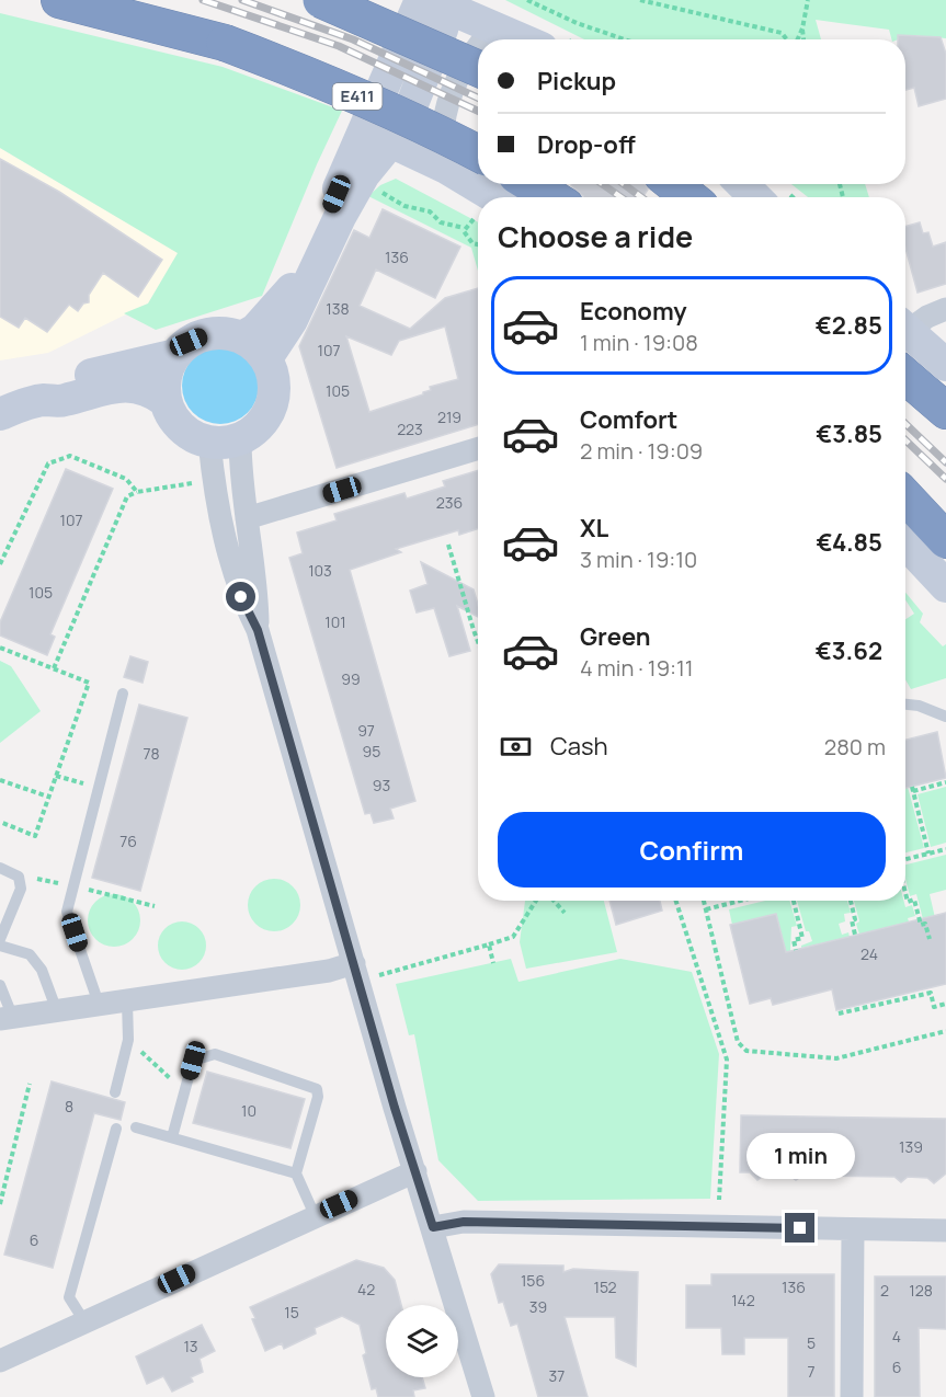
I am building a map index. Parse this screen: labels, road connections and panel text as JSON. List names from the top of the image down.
{
  "streets": {
    "highway": ["E411"]
  },
  "house_numbers": [
    "136",
    "138",
    "107",
    "105",
    "219",
    "223",
    "236",
    "107",
    "103",
    "105",
    "101",
    "99",
    "97",
    "95",
    "78",
    "93",
    "76",
    "24",
    "8",
    "10",
    "139",
    "6",
    "156",
    "152",
    "136",
    "42",
    "2",
    "128",
    "142",
    "39",
    "15",
    "4",
    "5",
    "13",
    "6",
    "7",
    "37"
  ],
  "page": {
    "banner": ["Pickup", "Drop-off"],
    "heading": "Choose a ride",
    "list": [
      {
        "name": "Economy",
        "note": "1 min · 19:08",
        "value": "€2.85"
      },
      {
        "name": "Comfort",
        "note": "2 min · 19:09",
        "value": "€3.85"
      },
      {
        "name": "XL",
        "note": "3 min · 19:10",
        "value": "€4.85"
      },
      {
        "name": "Green",
        "note": "4 min · 19:11",
        "value": "€3.62"
      }
    ],
    "pay": ["Cash", "280 m"],
    "buttons": "Confirm",
    "bubble": "1 min"
  }
}
